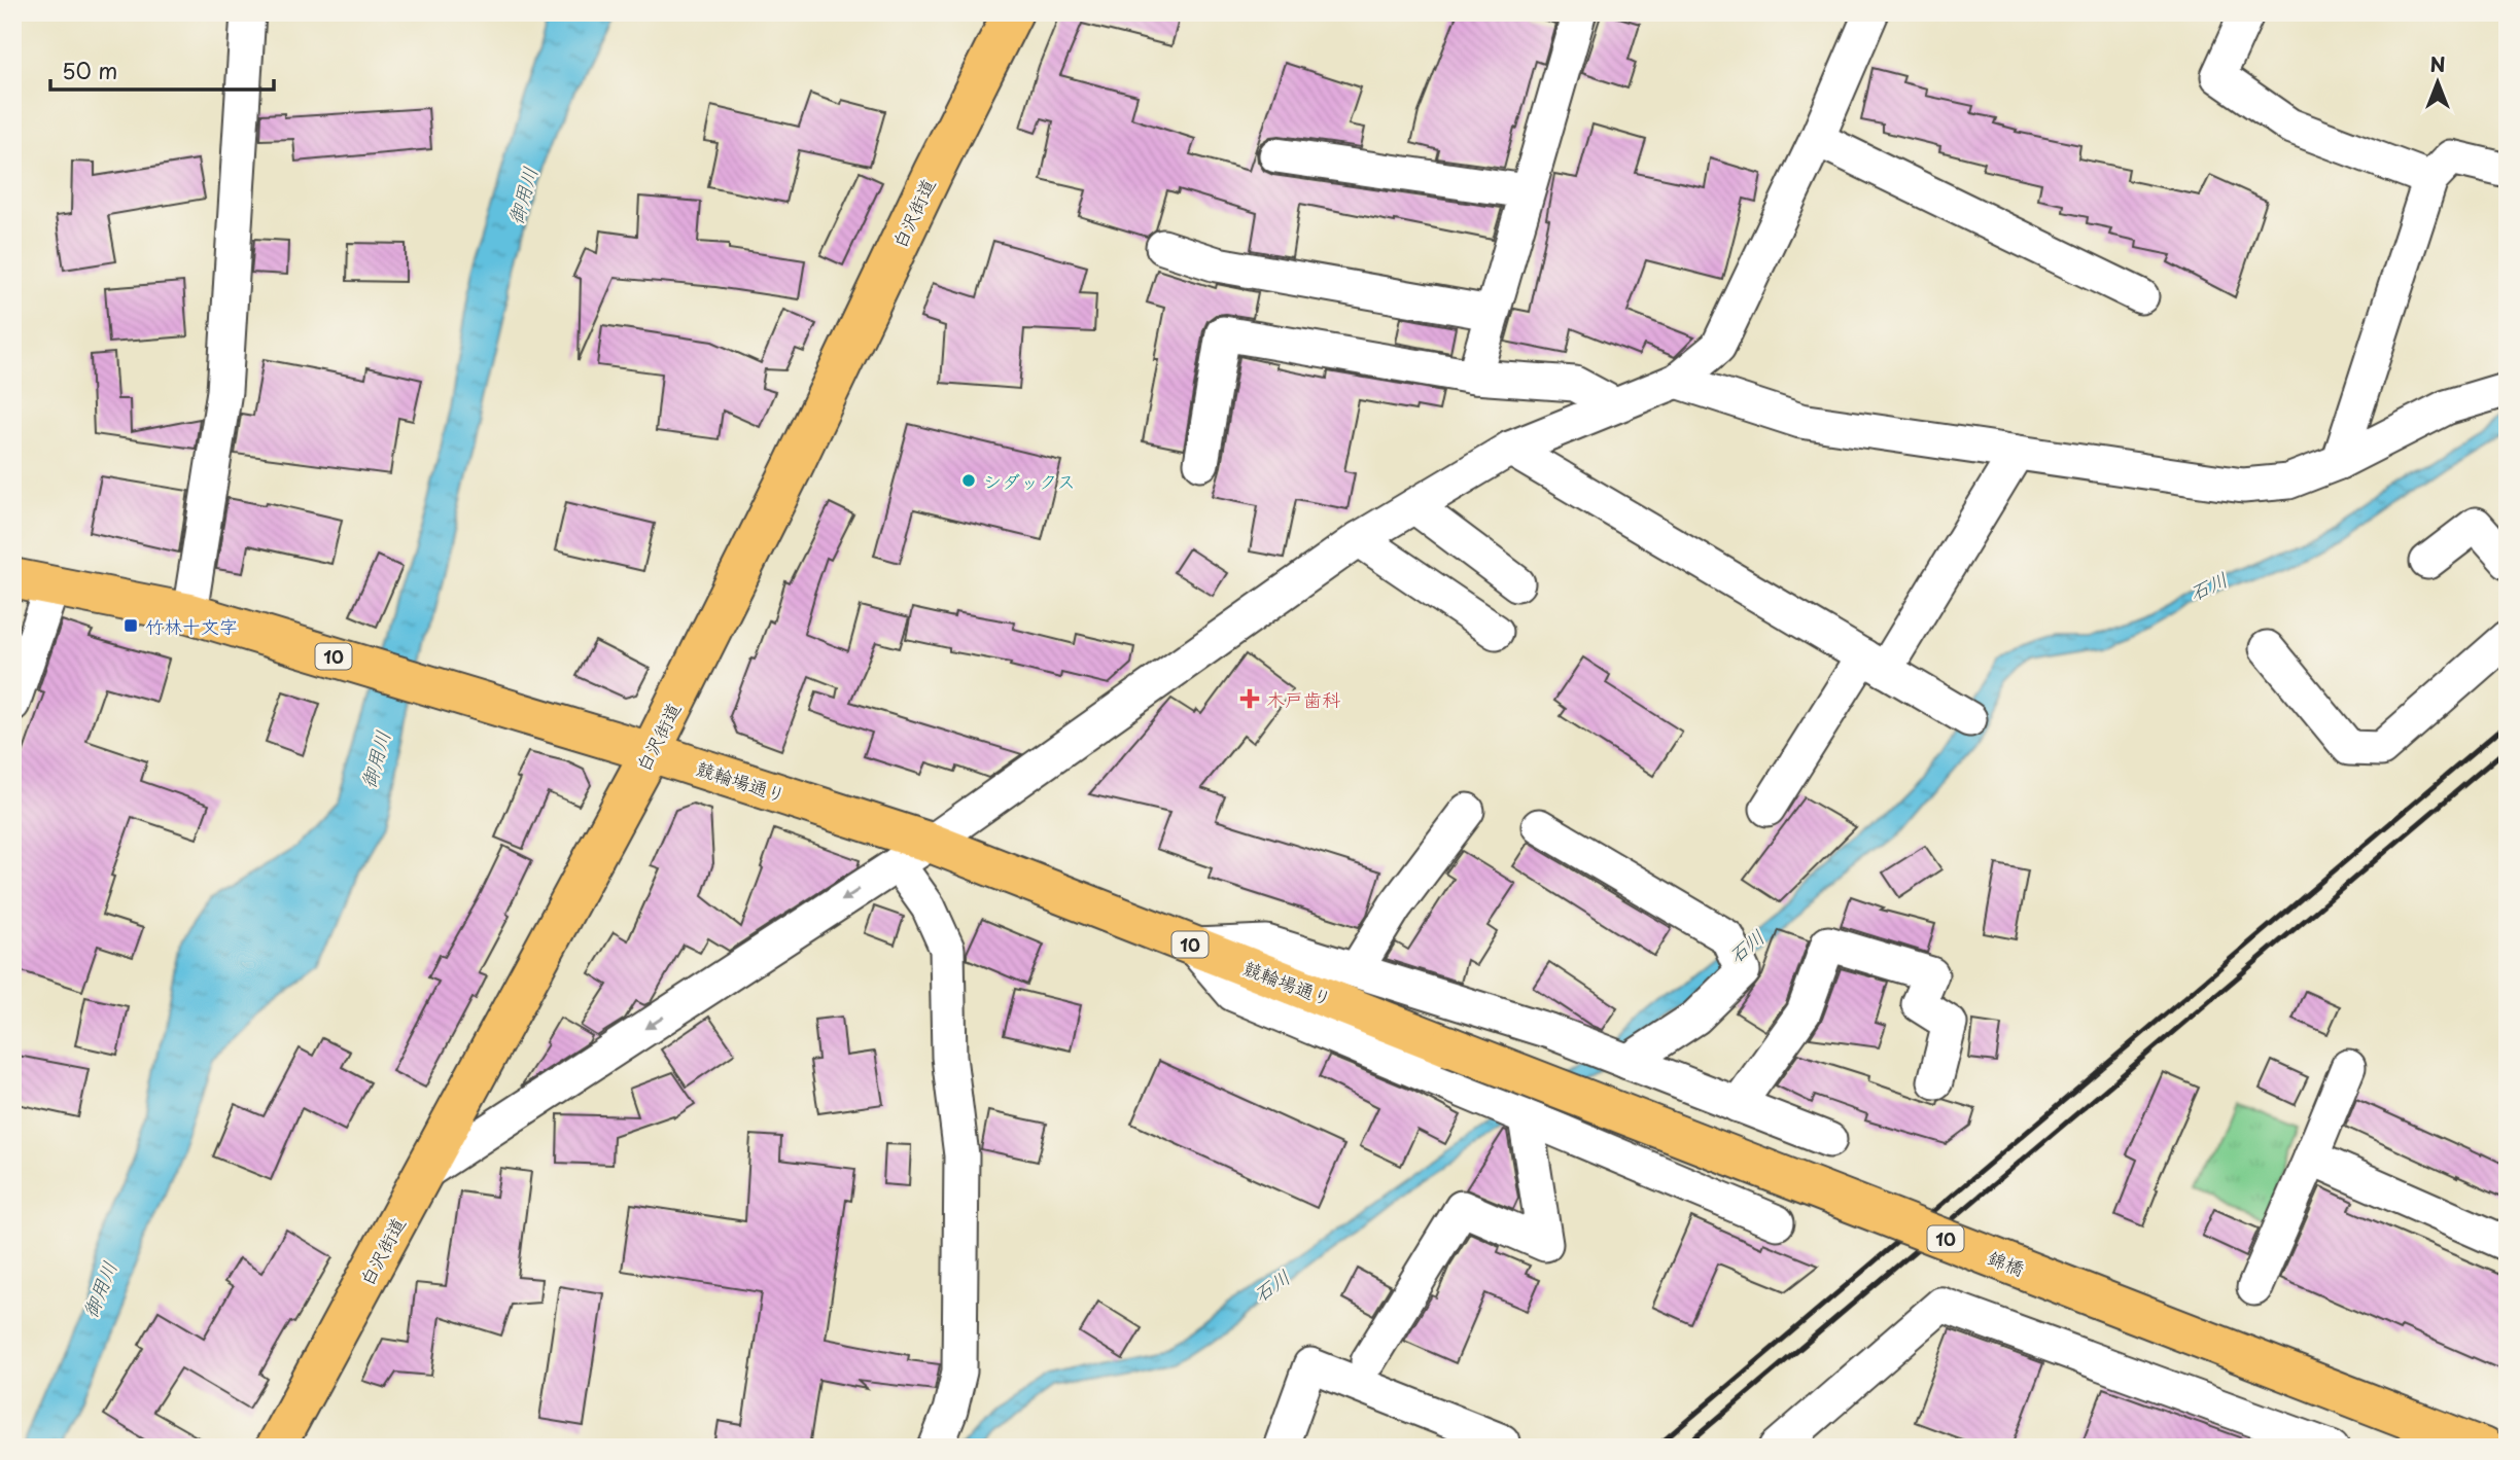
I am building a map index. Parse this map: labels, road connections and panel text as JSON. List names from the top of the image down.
{
  "streets": {
    "main road": [
      "白沢街道",
      "10",
      "競輪場通り",
      "錦橋"
    ]
  },
  "crossings": [
    ["白沢街道", "競輪場通り"],
    ["競輪場通り", "錦橋"]
  ],
  "water": ["御用川", "石川"],
  "places": {
    "other": ["シダックス"],
    "transit": ["竹林十文字"],
    "health": ["木戸歯科"]
  },
  "scale_bar": "50 m",
  "north": "top"
}
